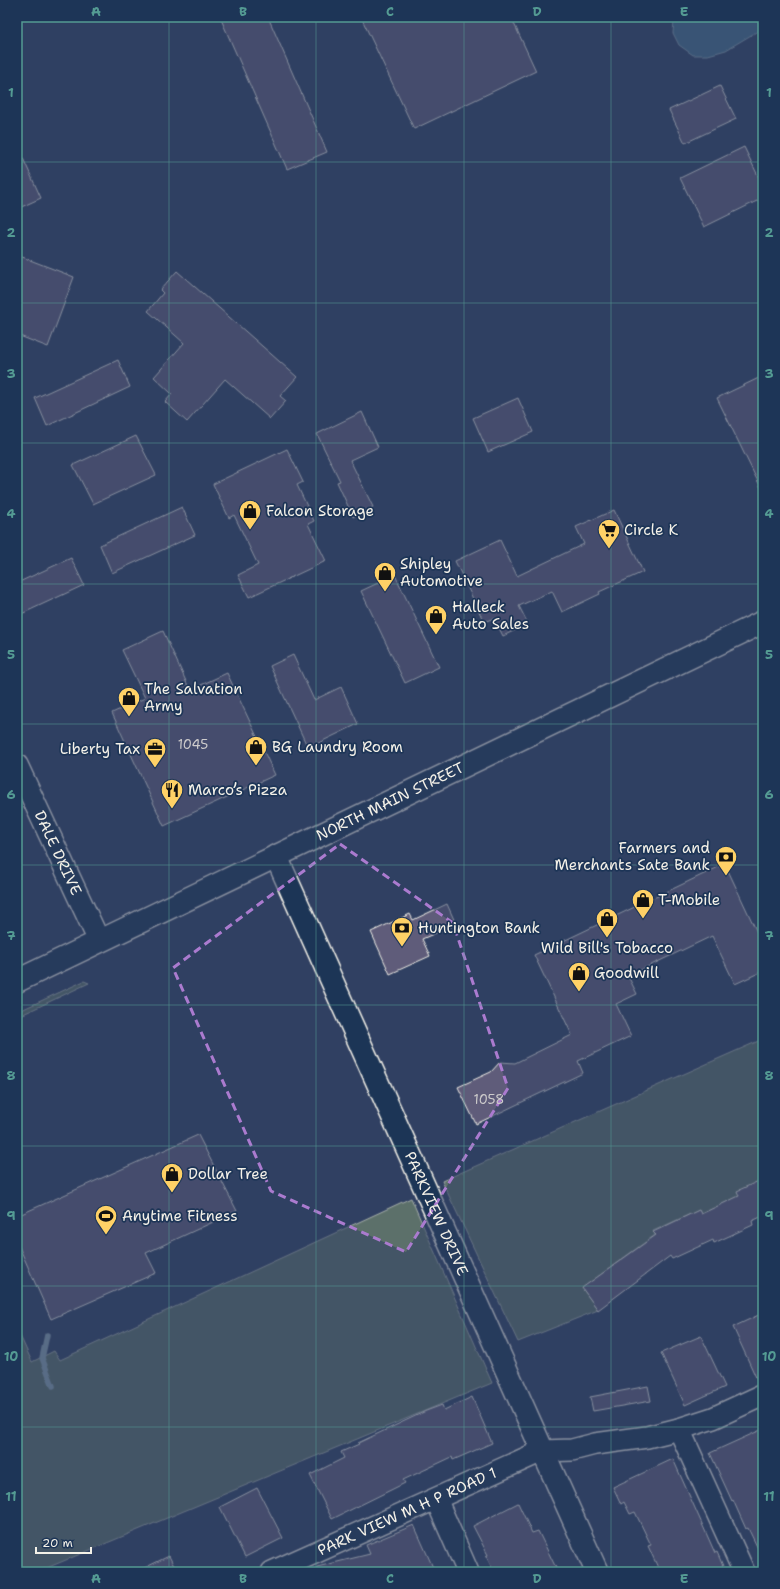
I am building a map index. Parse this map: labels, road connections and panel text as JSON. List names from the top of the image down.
{
  "streets": {
    "main road": ["NORTH MAIN STREET", "PARKVIEW DRIVE"],
    "street": ["DALE DRIVE", "PARK VIEW M H P ROAD 1"]
  },
  "crossings": [
    ["NORTH MAIN STREET", "DALE DRIVE"],
    ["NORTH MAIN STREET", "PARKVIEW DRIVE"],
    ["PARKVIEW DRIVE", "PARK VIEW M H P ROAD 1"]
  ],
  "places": {
    "shop": [
      "Falcon Storage",
      "Shipley Automotive",
      "Halleck Auto Sales",
      "The Salvation Army",
      "BG Laundry Room",
      "T-Mobile",
      "Wild Bill's Tobacco",
      "Goodwill",
      "Dollar Tree"
    ],
    "supermarket": ["Circle K"],
    "office": ["Liberty Tax"],
    "restaurant": ["Marco’s Pizza"],
    "bank": ["Farmers and Merchants Sate Bank", "Huntington Bank"],
    "sports": ["Anytime Fitness"]
  },
  "house_numbers": ["1045", "1058"],
  "scale_bar": "20 m",
  "grid": {
    "columns": [
      "A",
      "B",
      "C",
      "D",
      "E"
    ],
    "rows": [
      "1",
      "2",
      "3",
      "4",
      "5",
      "6",
      "7",
      "8",
      "9",
      "10",
      "11"
    ]
  }
}
